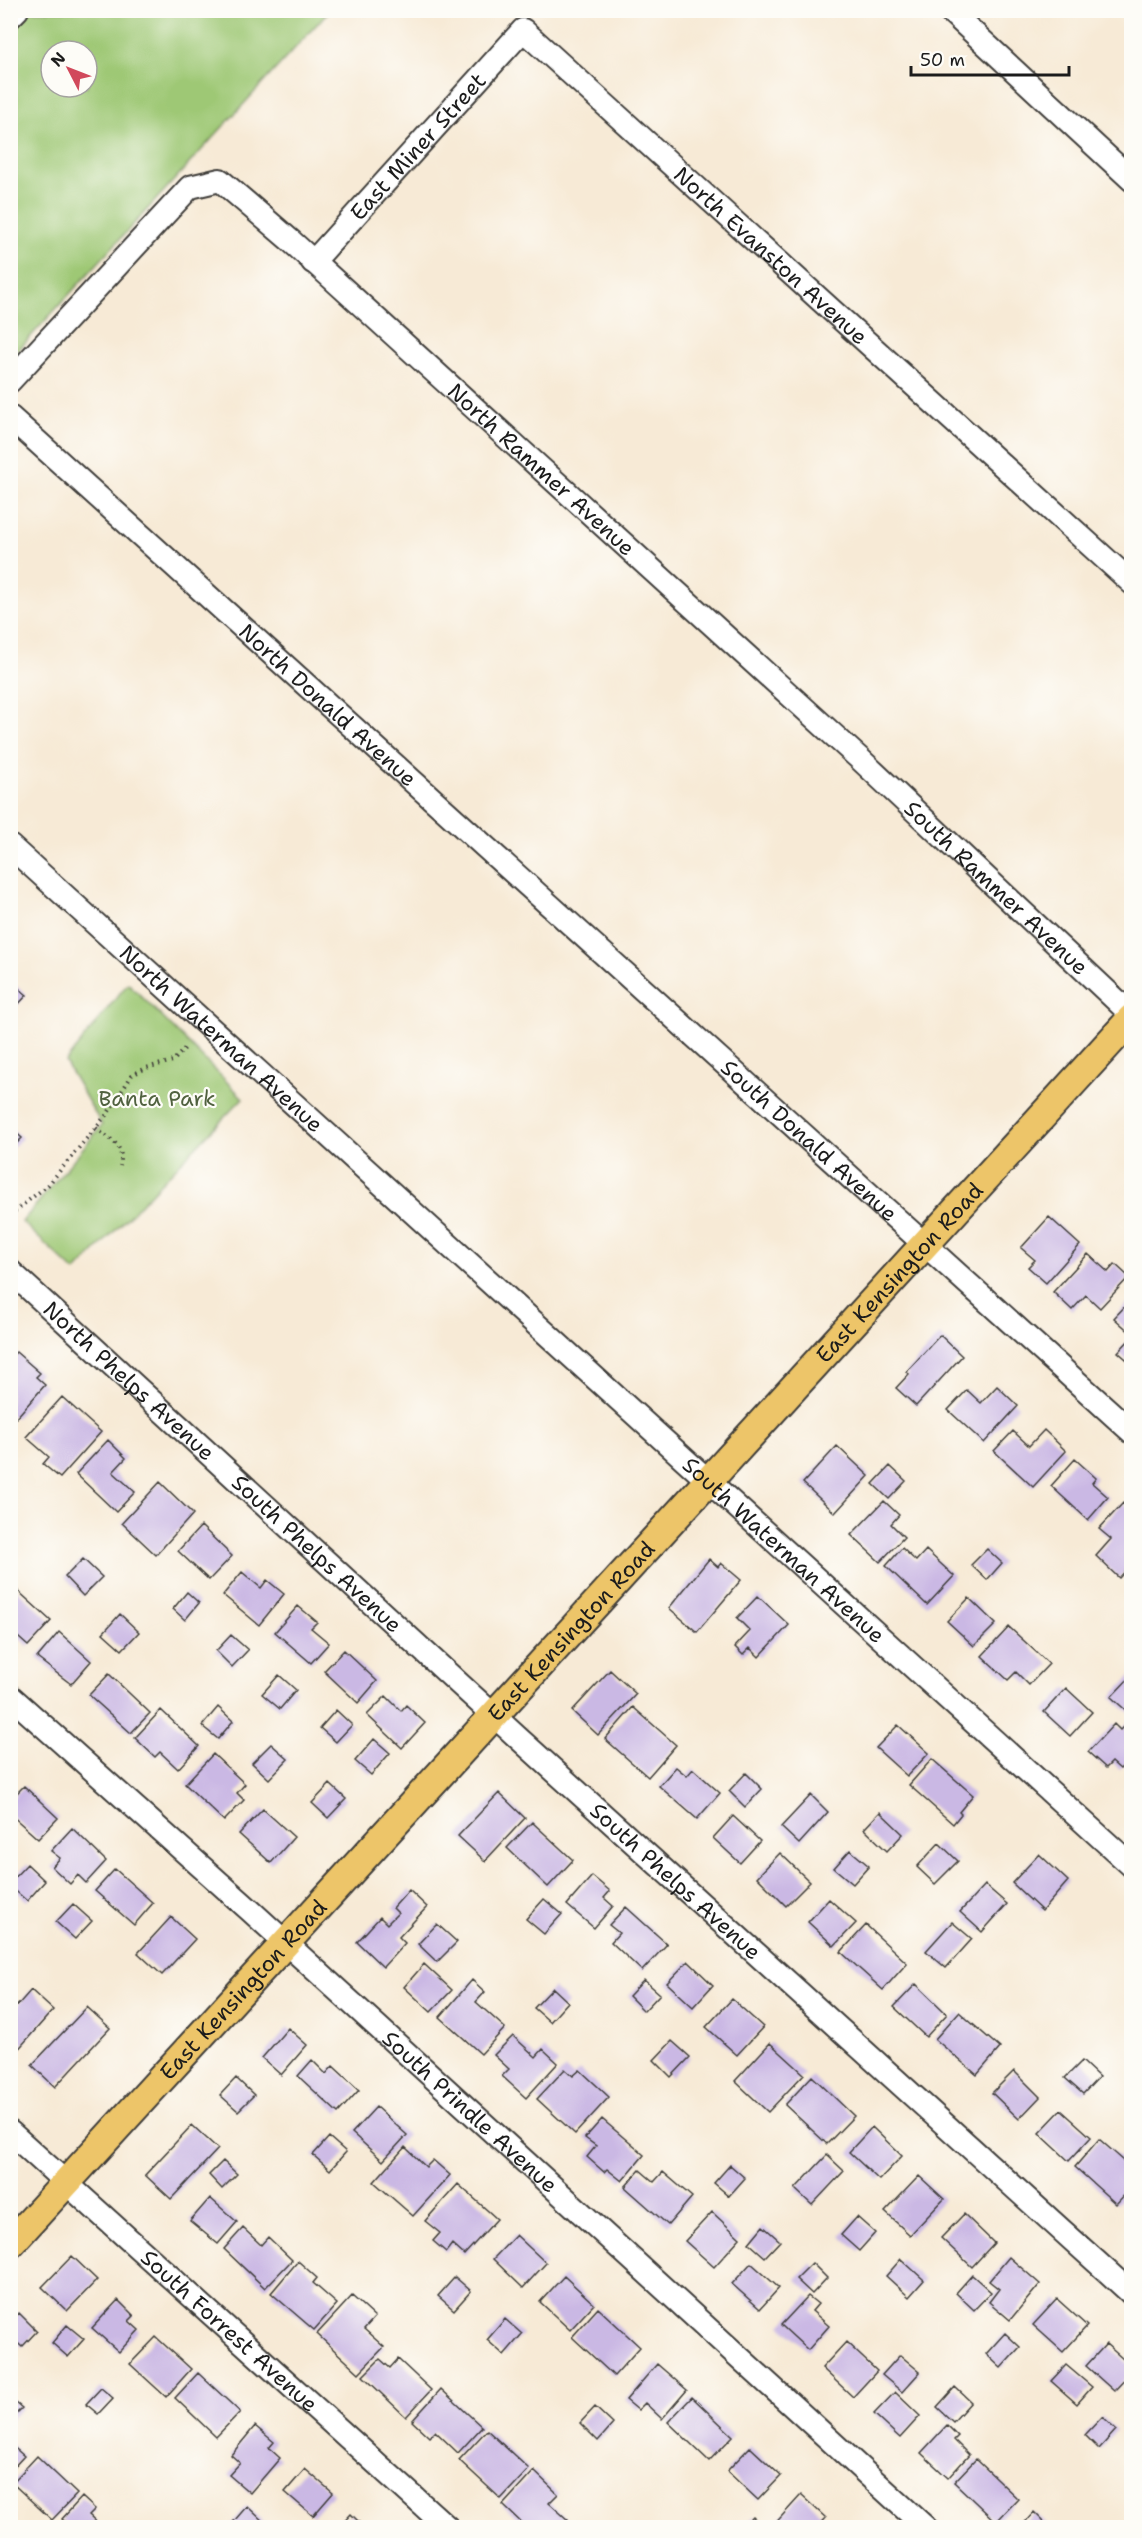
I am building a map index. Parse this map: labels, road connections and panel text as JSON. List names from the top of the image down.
{
  "streets": {
    "main road": ["East Kensington Road"],
    "street": [
      "East Miner Street",
      "North Evanston Avenue",
      "North Rammer Avenue",
      "North Donald Avenue",
      "South Rammer Avenue",
      "North Waterman Avenue",
      "South Donald Avenue",
      "North Phelps Avenue",
      "South Waterman Avenue",
      "South Phelps Avenue",
      "South Prindle Avenue",
      "South Forrest Avenue"
    ]
  },
  "crossings": [
    ["East Miner Street", "North Evanston Avenue"],
    ["East Miner Street", "North Rammer Avenue"],
    ["North Rammer Avenue", "South Rammer Avenue"],
    ["North Donald Avenue", "South Donald Avenue"],
    ["South Rammer Avenue", "East Kensington Road"],
    ["North Waterman Avenue", "South Waterman Avenue"],
    ["South Donald Avenue", "East Kensington Road"],
    ["East Kensington Road", "South Waterman Avenue"],
    ["East Kensington Road", "South Phelps Avenue"],
    ["East Kensington Road", "South Prindle Avenue"],
    ["East Kensington Road", "South Forrest Avenue"],
    ["North Phelps Avenue", "South Phelps Avenue"]
  ],
  "parks": ["Banta Park"],
  "scale_bar": "50 m",
  "north": "top left"
}
